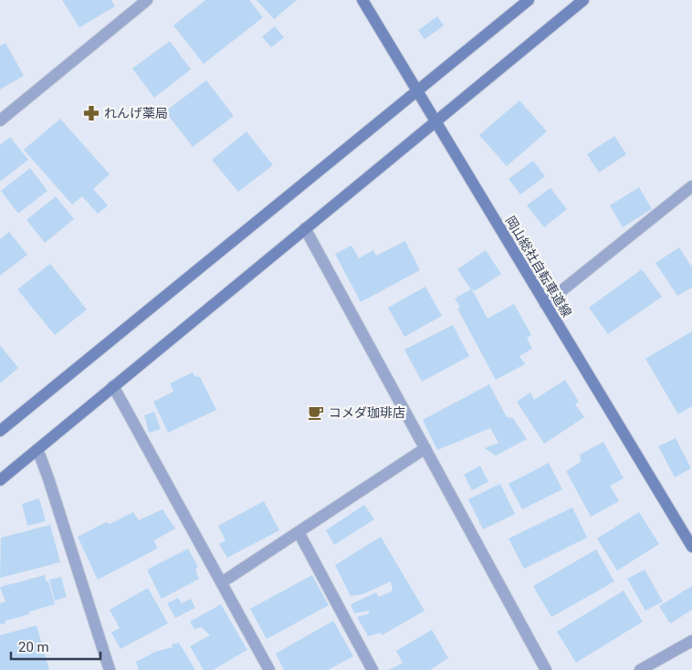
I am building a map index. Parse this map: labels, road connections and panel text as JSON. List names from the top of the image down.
{
  "streets": {
    "street": ["岡山総社自転車道線"]
  },
  "places": {
    "pharmacy": ["れんげ薬局"],
    "cafe": ["コメダ珈琲店"]
  },
  "scale_bar": "20 m"
}
